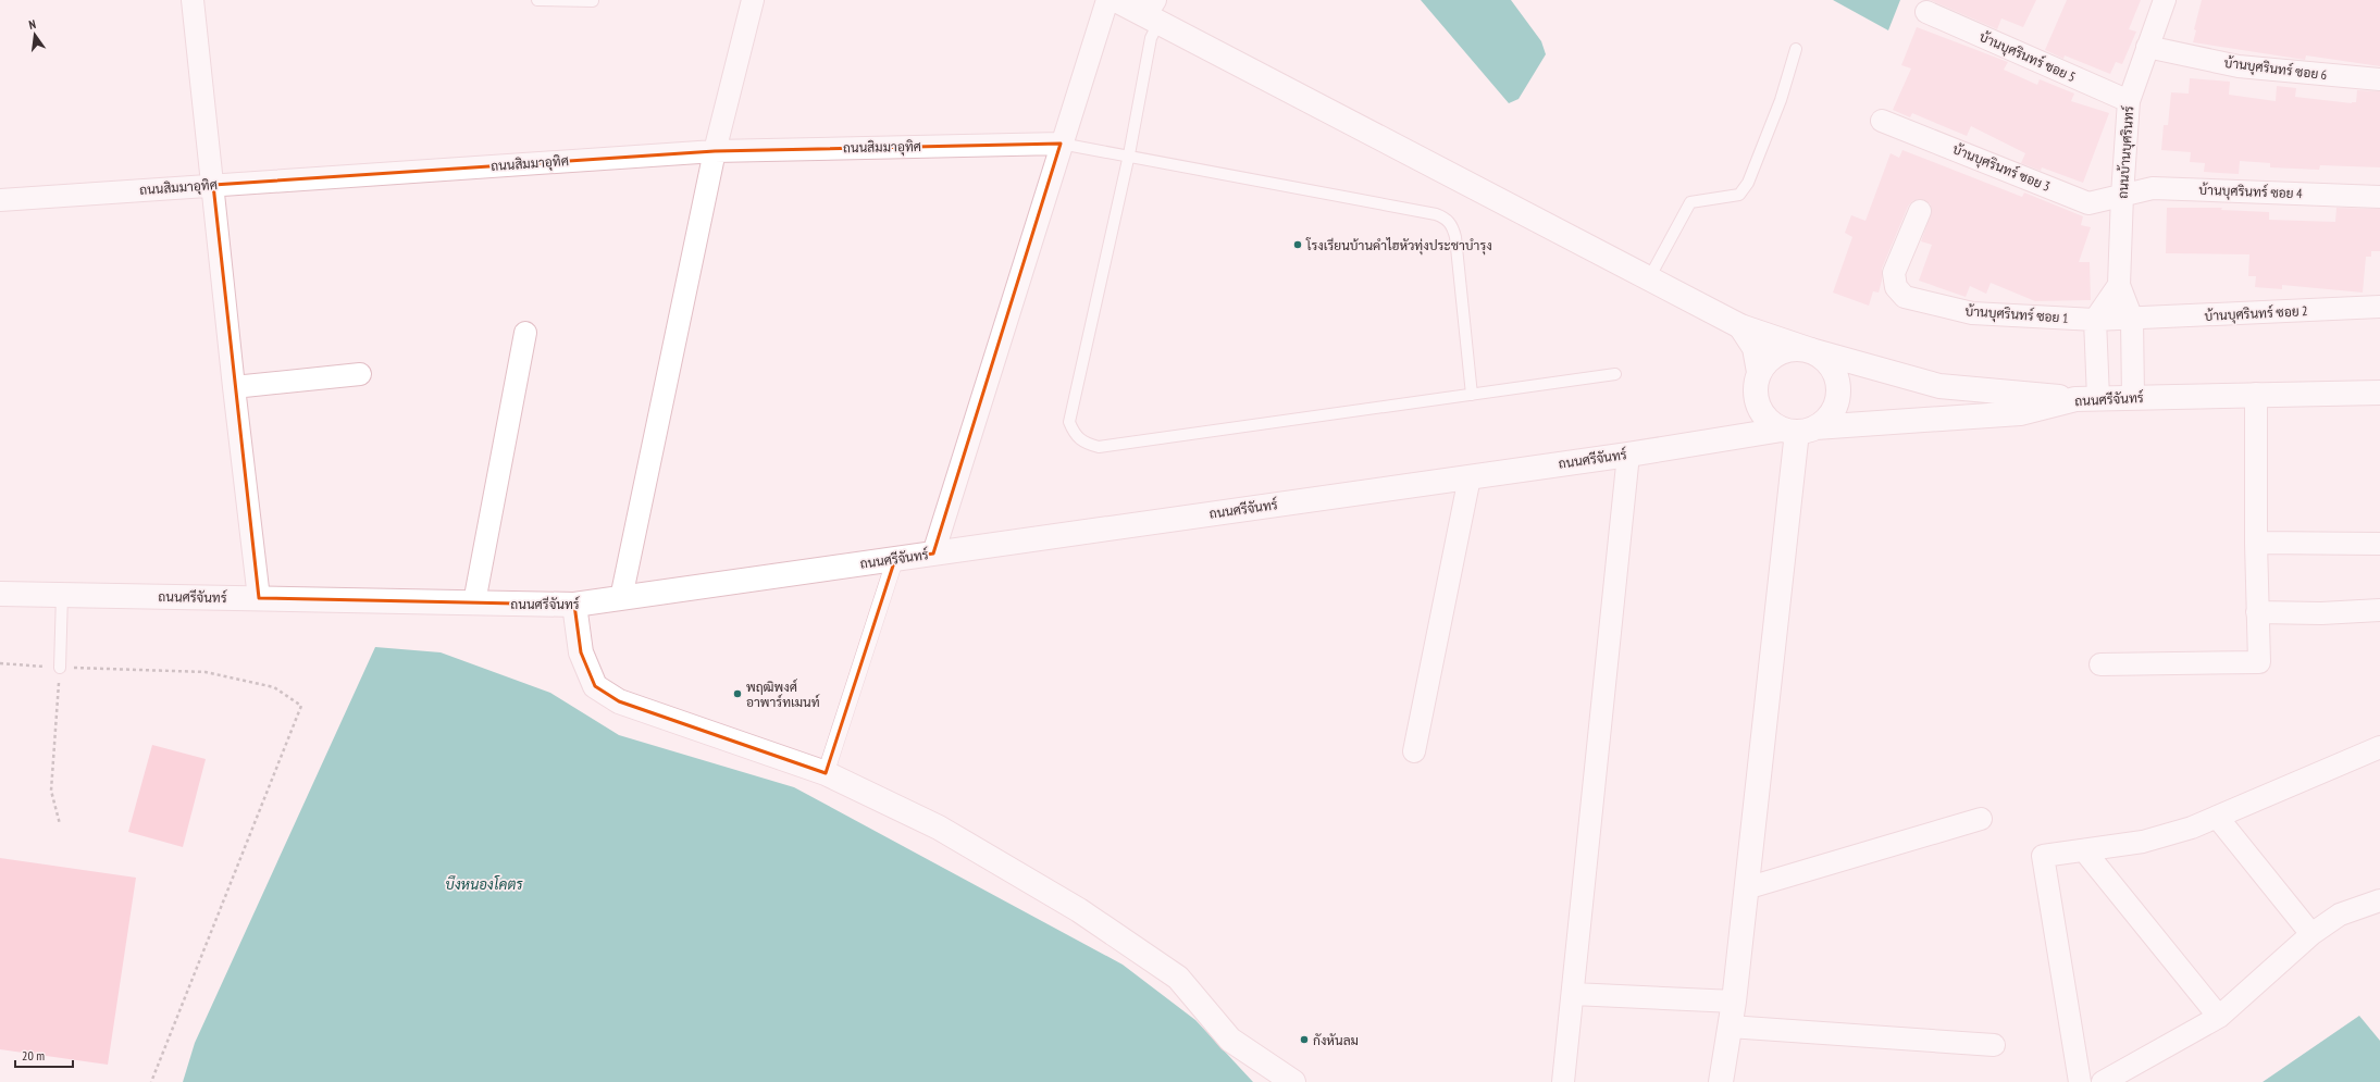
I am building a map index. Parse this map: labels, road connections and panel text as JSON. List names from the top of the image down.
{
  "streets": {
    "main road": ["ถนนศรีจันทร์"],
    "street": [
      "บ้านบุศรินทร์ ซอย 5",
      "บ้านบุศรินทร์ ซอย 6",
      "ถนนสิมมาอุทิศ",
      "ถนนบ้านบุศรินทร์",
      "บ้านบุศรินทร์ ซอย 3",
      "บ้านบุศรินทร์ ซอย 4",
      "บ้านบุศรินทร์ ซอย 2",
      "บ้านบุศรินทร์ ซอย 1"
    ]
  },
  "crossings": [
    ["บ้านบุศรินทร์ ซอย 5", "ถนนบ้านบุศรินทร์"],
    ["บ้านบุศรินทร์ ซอย 6", "ถนนบ้านบุศรินทร์"],
    ["ถนนบ้านบุศรินทร์", "บ้านบุศรินทร์ ซอย 3"],
    ["ถนนบ้านบุศรินทร์", "บ้านบุศรินทร์ ซอย 4"],
    ["บ้านบุศรินทร์ ซอย 3", "บ้านบุศรินทร์ ซอย 4"],
    ["บ้านบุศรินทร์ ซอย 2", "บ้านบุศรินทร์ ซอย 1"]
  ],
  "water": ["บึงหนองโคตร"],
  "places": ["โรงเรียนบ้านคำไฮหัวทุ่งประชาบำรุง", "พฤฒิพงศ์ อาพาร์ทเมนท์", "กังหันลม"],
  "scale_bar": "20 m",
  "north": "top"
}
